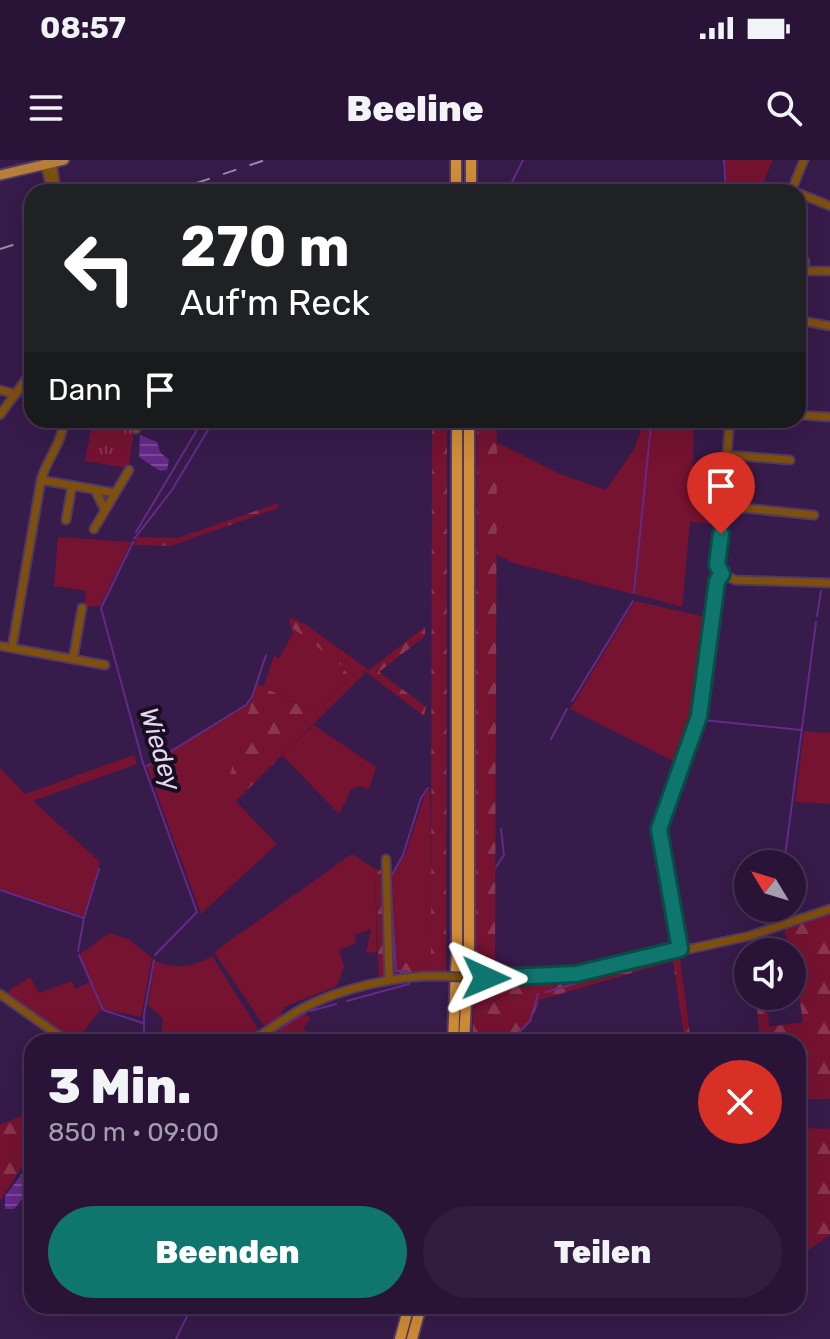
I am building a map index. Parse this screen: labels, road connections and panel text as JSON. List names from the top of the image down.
{
  "water": ["Wiedey"],
  "north": "top left",
  "page": {
    "status": "08:57",
    "header": "Beeline",
    "turn": ["270 m", "Auf'm Reck"],
    "then": "Dann",
    "heading": ["3 Min.", "850 m · 09:00"],
    "buttons": ["Beenden", "Teilen"]
  }
}
